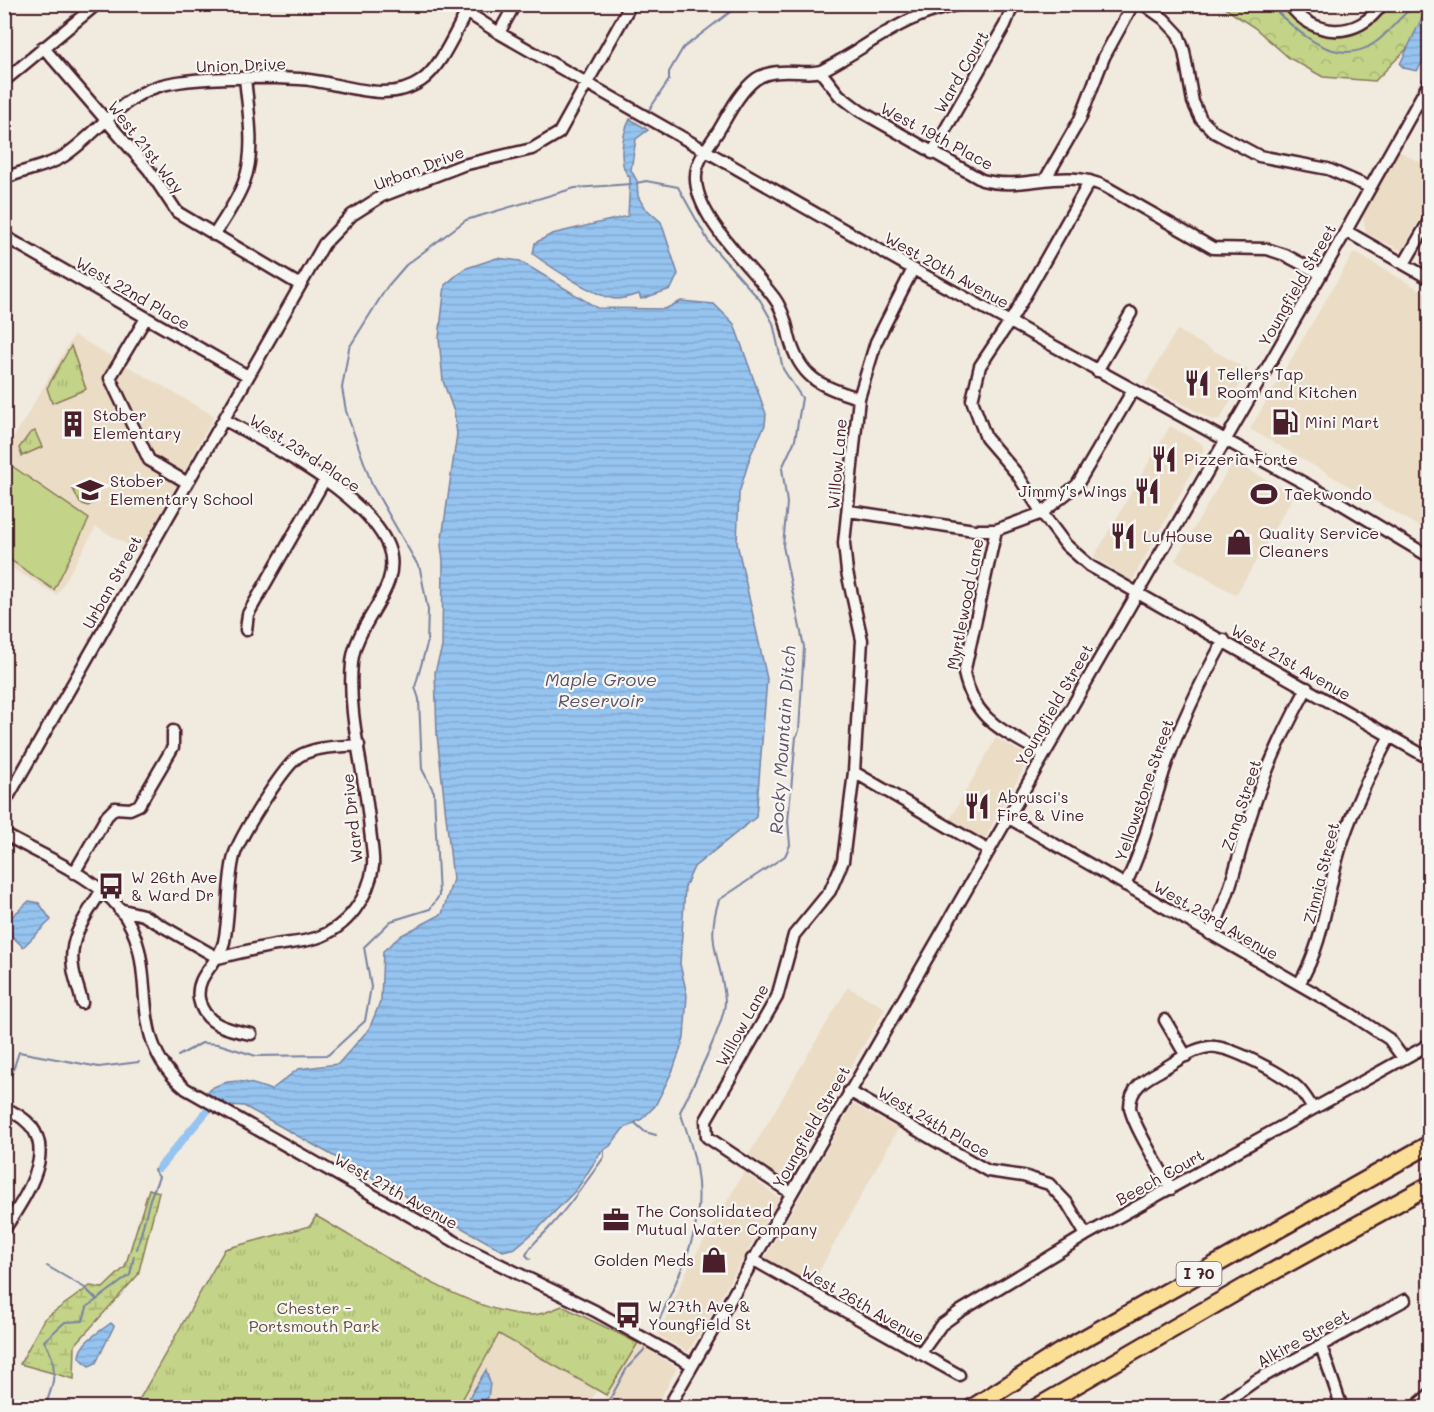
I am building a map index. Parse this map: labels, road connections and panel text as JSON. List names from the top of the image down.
{
  "streets": {
    "highway": ["I 70"],
    "street": [
      "Union Drive",
      "Ward Court",
      "West 19th Place",
      "West 21st Way",
      "Urban Drive",
      "West 20th Avenue",
      "Youngfield Street",
      "West 22nd Place",
      "West 23rd Place",
      "Willow Lane",
      "Urban Street",
      "Myrtlewood Lane",
      "West 21st Avenue",
      "Yellowstone Street",
      "Zang Street",
      "Ward Drive",
      "Zinnia Street",
      "West 23rd Avenue",
      "West 24th Place",
      "Beech Court",
      "West 27th Avenue",
      "West 26th Avenue",
      "Alkire Street"
    ]
  },
  "crossings": [
    ["Union Drive", "West 21st Way"],
    ["Union Drive", "West 20th Avenue"],
    ["Ward Court", "West 19th Place"],
    ["West 19th Place", "Youngfield Street"],
    ["West 19th Place", "Willow Lane"],
    ["West 19th Place", "West 21st Avenue"],
    ["West 21st Way", "Urban Drive"],
    ["Urban Drive", "West 20th Avenue"],
    ["Urban Drive", "West 22nd Place"],
    ["Urban Drive", "Urban Street"],
    ["West 20th Avenue", "Youngfield Street"],
    ["West 20th Avenue", "Willow Lane"],
    ["West 20th Avenue", "West 21st Avenue"],
    ["Youngfield Street", "Willow Lane"],
    ["Youngfield Street", "Myrtlewood Lane"],
    ["Youngfield Street", "West 21st Avenue"],
    ["Youngfield Street", "West 23rd Avenue"],
    ["Youngfield Street", "West 24th Place"],
    ["Youngfield Street", "West 27th Avenue"],
    ["Youngfield Street", "West 26th Avenue"],
    ["West 22nd Place", "Urban Street"],
    ["West 23rd Place", "Urban Street"],
    ["West 23rd Place", "Ward Drive"],
    ["West 21st Avenue", "Yellowstone Street"],
    ["West 21st Avenue", "Zang Street"],
    ["West 21st Avenue", "Zinnia Street"],
    ["Yellowstone Street", "West 23rd Avenue"],
    ["Zang Street", "West 23rd Avenue"],
    ["Zinnia Street", "West 23rd Avenue"],
    ["West 23rd Avenue", "Beech Court"],
    ["West 24th Place", "Beech Court"],
    ["Beech Court", "West 26th Avenue"]
  ],
  "water": ["Maple Grove Reservoir", "Rocky Mountain Ditch"],
  "parks": ["Chester - Portsmouth Park"],
  "places": {
    "restaurant": [
      "Tellers Tap Room and Kitchen",
      "Pizzeria Forte",
      "Jimmy's Wings",
      "Lu House",
      "Abrusci's Fire & Vine"
    ],
    "fuel station": ["Mini Mart"],
    "building": ["Stober Elementary"],
    "school or university": ["Stober Elementary School"],
    "sports": ["Taekwondo"],
    "shop": ["Quality Service Cleaners", "Golden Meds"],
    "bus stop": ["W 26th Ave & Ward Dr", "W 27th Ave & Youngfield St"],
    "office": ["The Consolidated Mutual Water Company"]
  }
}
